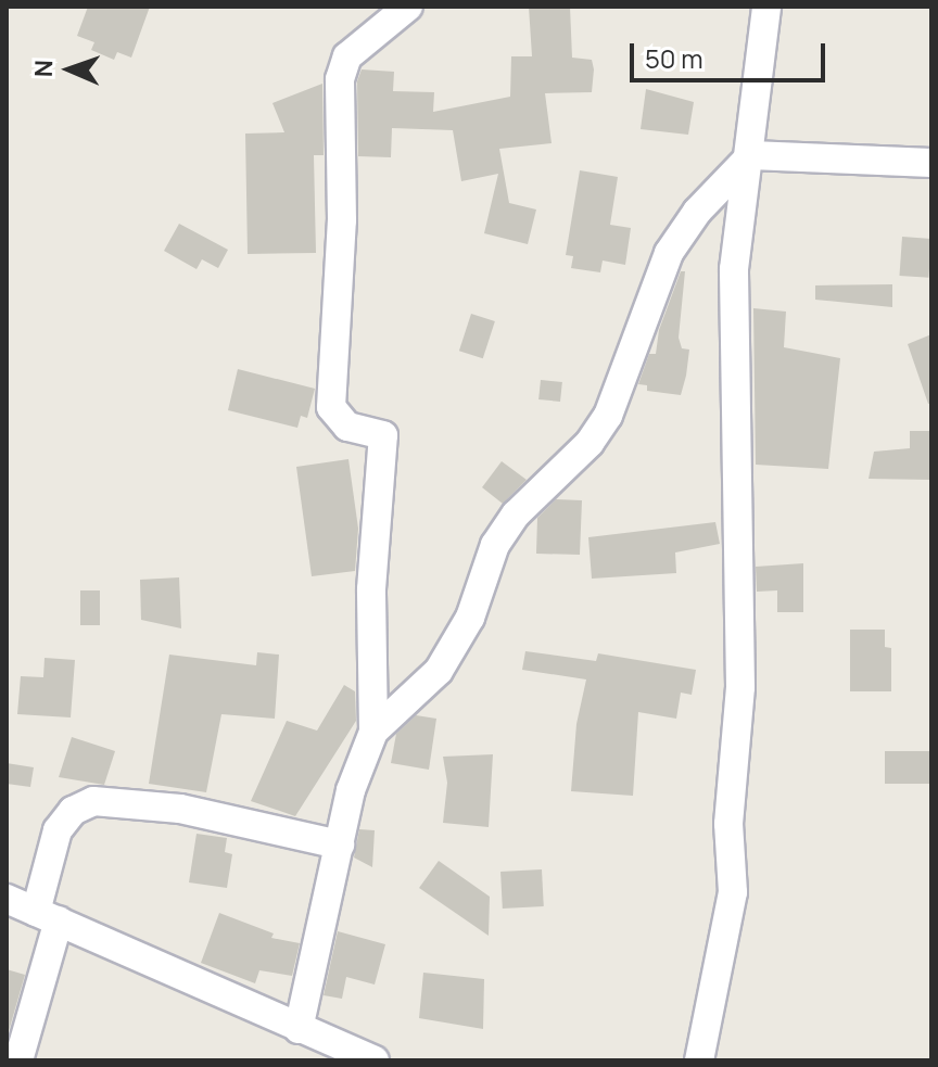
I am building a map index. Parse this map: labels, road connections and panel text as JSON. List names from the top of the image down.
{
  "scale_bar": "50 m",
  "north": "left"
}
